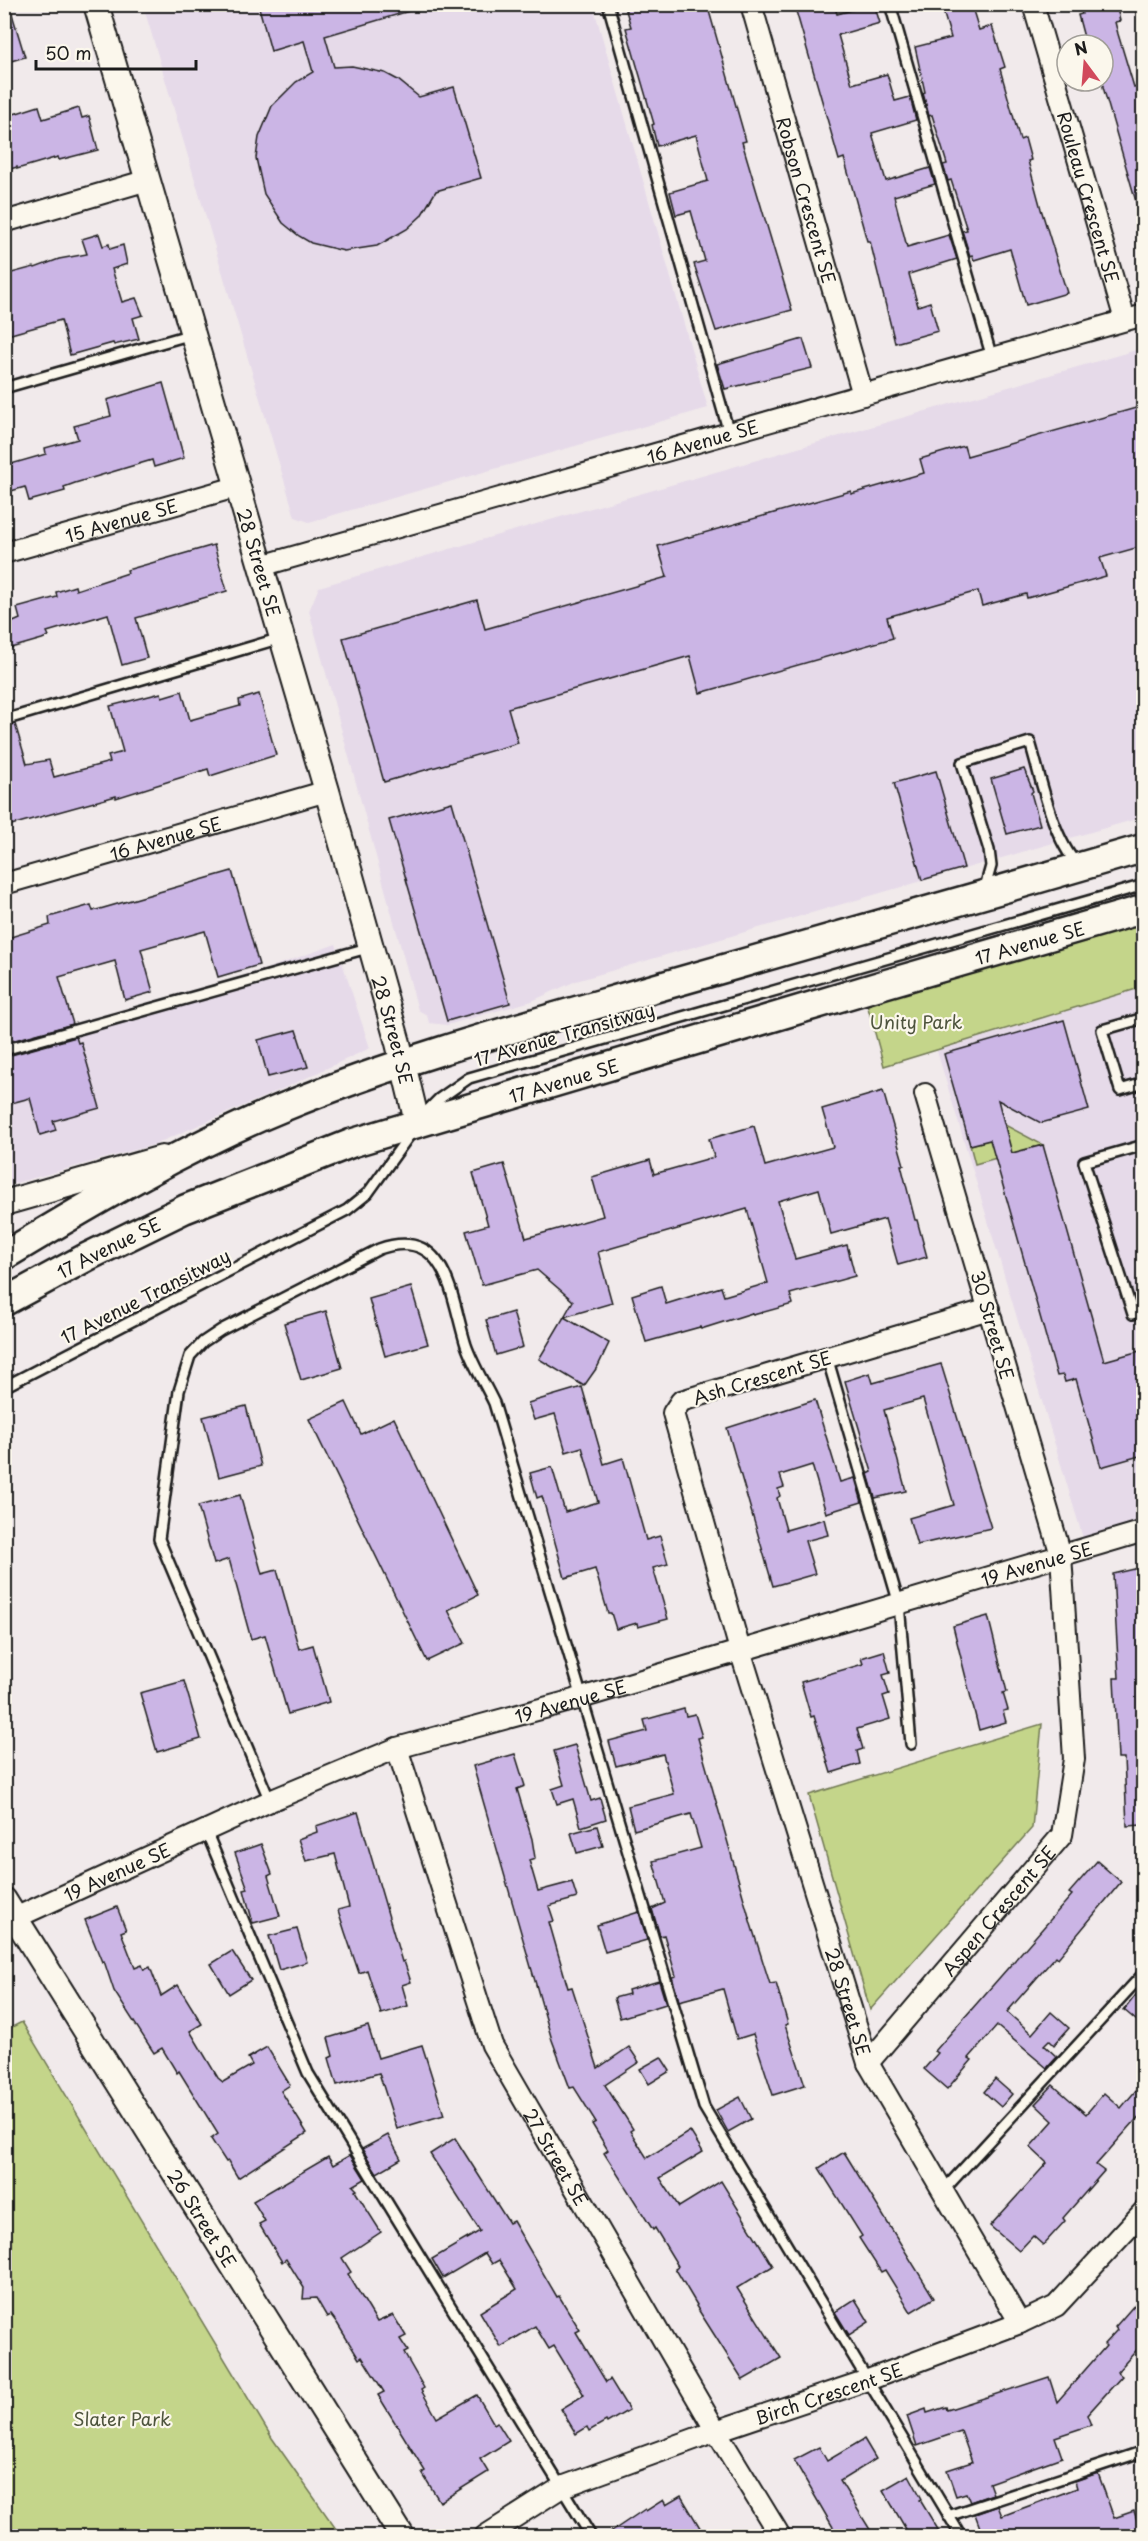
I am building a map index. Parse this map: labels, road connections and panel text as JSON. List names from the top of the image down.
{
  "streets": {
    "main road": ["17 Avenue SE"],
    "street": [
      "Rouleau Crescent SE",
      "Robson Crescent SE",
      "16 Avenue SE",
      "15 Avenue SE",
      "28 Street SE",
      "30 Street SE",
      "Ash Crescent SE",
      "19 Avenue SE",
      "Aspen Crescent SE",
      "27 Street SE",
      "26 Street SE",
      "Birch Crescent SE"
    ],
    "lane": ["17 Avenue Transitway"]
  },
  "crossings": [
    ["Rouleau Crescent SE", "16 Avenue SE"],
    ["Robson Crescent SE", "16 Avenue SE"],
    ["16 Avenue SE", "28 Street SE"],
    ["15 Avenue SE", "28 Street SE"],
    ["28 Street SE", "17 Avenue SE"],
    ["28 Street SE", "17 Avenue Transitway"],
    ["28 Street SE", "Ash Crescent SE"],
    ["28 Street SE", "19 Avenue SE"],
    ["28 Street SE", "Aspen Crescent SE"],
    ["28 Street SE", "Birch Crescent SE"],
    ["17 Avenue SE", "17 Avenue Transitway"],
    ["30 Street SE", "Ash Crescent SE"],
    ["30 Street SE", "19 Avenue SE"],
    ["30 Street SE", "Aspen Crescent SE"],
    ["Ash Crescent SE", "19 Avenue SE"],
    ["19 Avenue SE", "Aspen Crescent SE"],
    ["19 Avenue SE", "27 Street SE"],
    ["19 Avenue SE", "26 Street SE"],
    ["27 Street SE", "Birch Crescent SE"]
  ],
  "parks": ["Unity Park", "Slater Park"],
  "scale_bar": "50 m",
  "north": "top"
}
